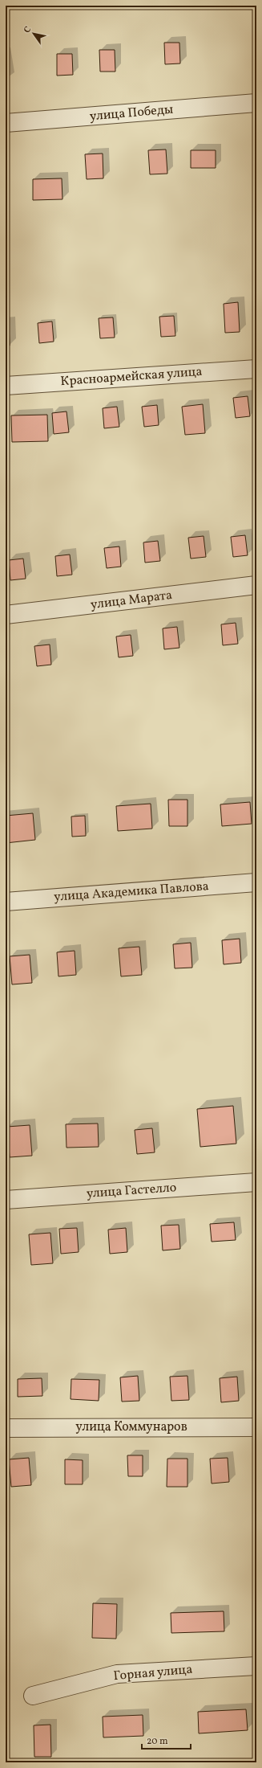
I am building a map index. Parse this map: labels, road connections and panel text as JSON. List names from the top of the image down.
{
  "streets": {
    "street": [
      "улица Победы",
      "Красноармейская улица",
      "улица Марата",
      "улица Академика Павлова",
      "улица Гастелло",
      "улица Коммунаров",
      "Горная улица"
    ]
  },
  "scale_bar": "20 m",
  "north": "top left"
}
